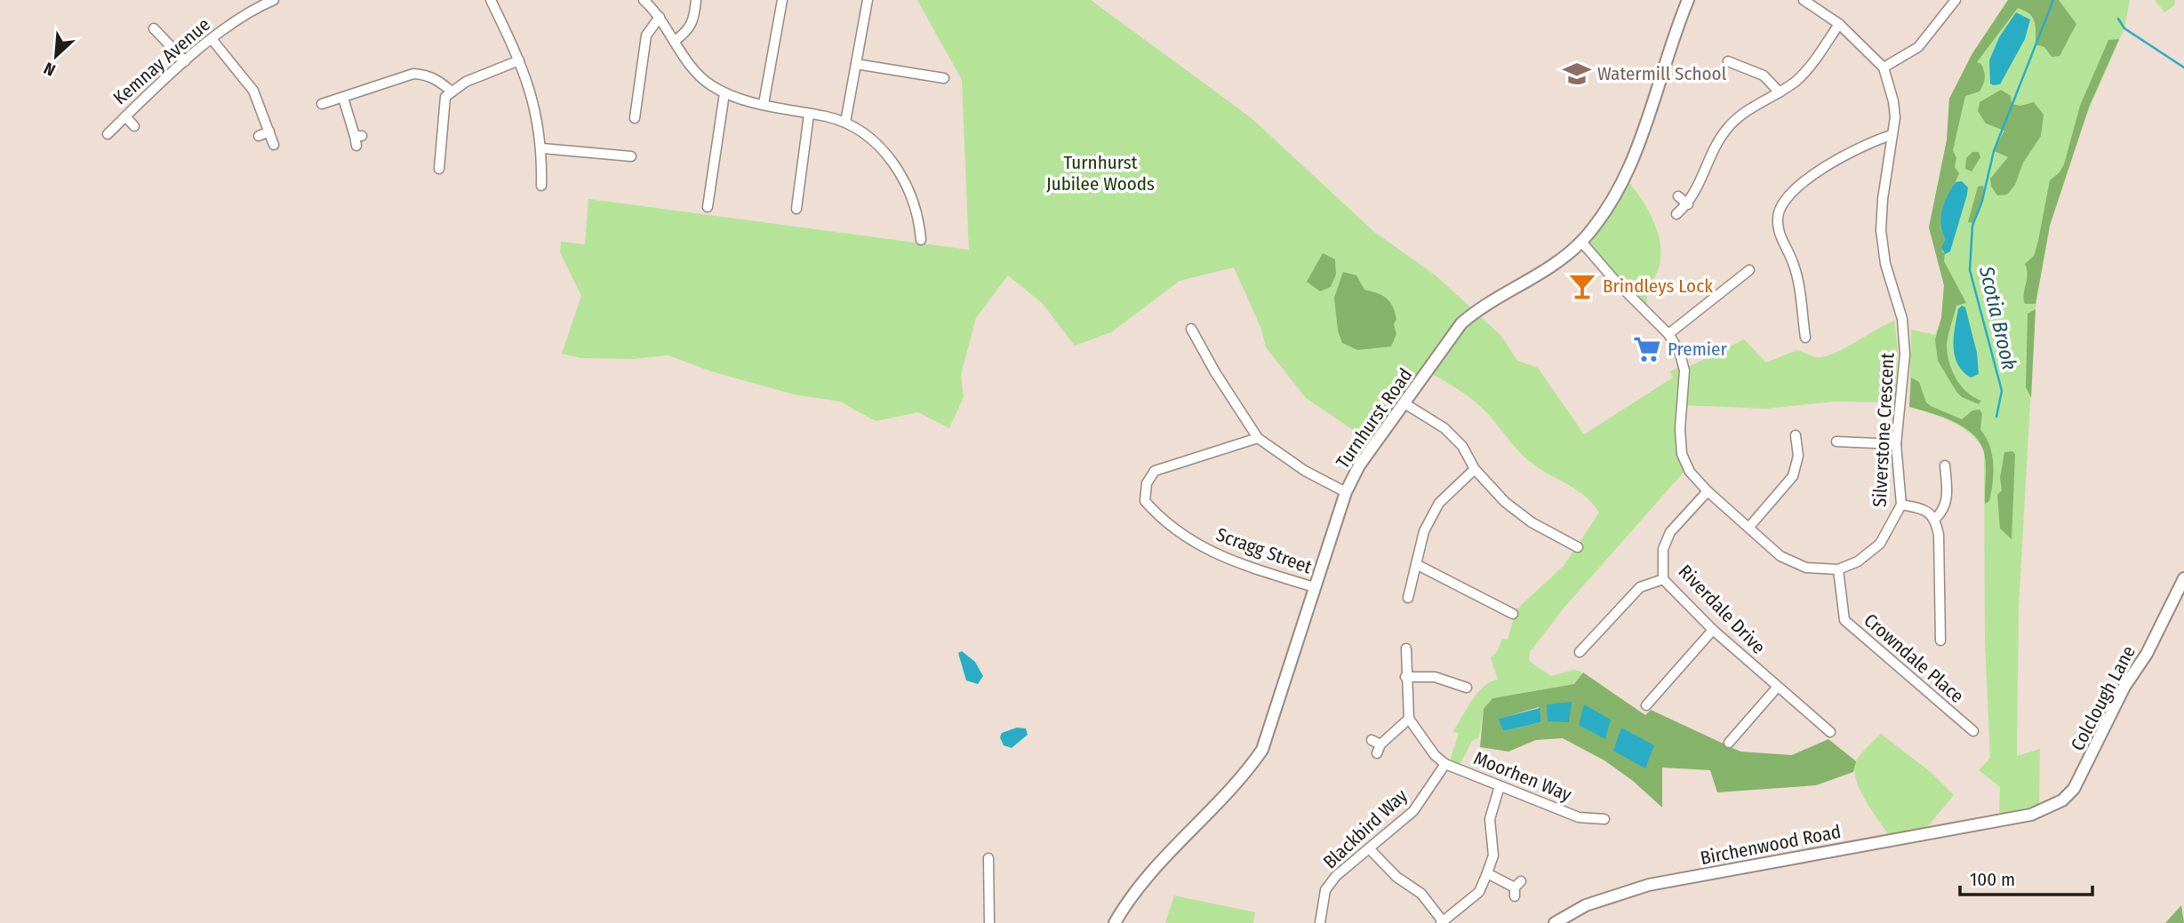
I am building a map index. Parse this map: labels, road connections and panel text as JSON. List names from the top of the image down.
{
  "streets": {
    "street": [
      "Kemnay Avenue",
      "Turnhurst Road",
      "Silverstone Crescent",
      "Scragg Street",
      "Riverdale Drive",
      "Crowndale Place",
      "Colclough Lane",
      "Moorhen Way",
      "Blackbird Way",
      "Birchenwood Road"
    ]
  },
  "crossings": [
    ["Turnhurst Road", "Scragg Street"],
    ["Silverstone Crescent", "Crowndale Place"],
    ["Colclough Lane", "Birchenwood Road"],
    ["Moorhen Way", "Blackbird Way"]
  ],
  "water": ["Scotia Brook"],
  "parks": ["Turnhurst Jubilee Woods"],
  "places": {
    "school or university": ["Watermill School"],
    "bar": ["Brindleys Lock"],
    "supermarket": ["Premier"]
  },
  "scale_bar": "100 m",
  "north": "bottom left"
}
